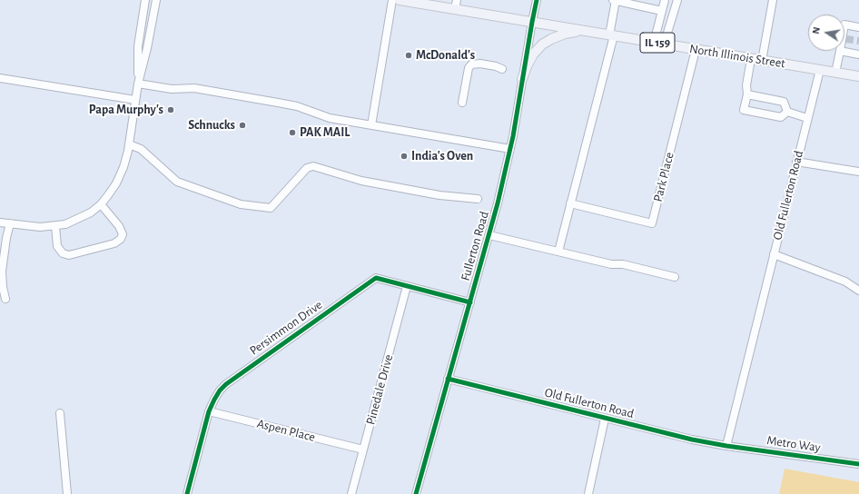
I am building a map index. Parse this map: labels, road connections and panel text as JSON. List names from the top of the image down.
{
  "streets": {
    "main road": ["IL 159", "North Illinois Street"],
    "street": [
      "Park Place",
      "Old Fullerton Road",
      "Fullerton Road",
      "Persimmon Drive",
      "Pinedale Drive",
      "Aspen Place",
      "Metro Way"
    ]
  },
  "crossings": [
    ["North Illinois Street", "Park Place"],
    ["North Illinois Street", "Old Fullerton Road"],
    ["North Illinois Street", "Fullerton Road"],
    ["Old Fullerton Road", "Fullerton Road"],
    ["Old Fullerton Road", "Metro Way"],
    ["Fullerton Road", "Persimmon Drive"],
    ["Persimmon Drive", "Pinedale Drive"],
    ["Persimmon Drive", "Aspen Place"],
    ["Pinedale Drive", "Aspen Place"]
  ],
  "places": [
    "McDonald's",
    "Papa Murphy's",
    "Schnucks",
    "PAK MAIL",
    "India's Oven"
  ],
  "north": "left"
}
